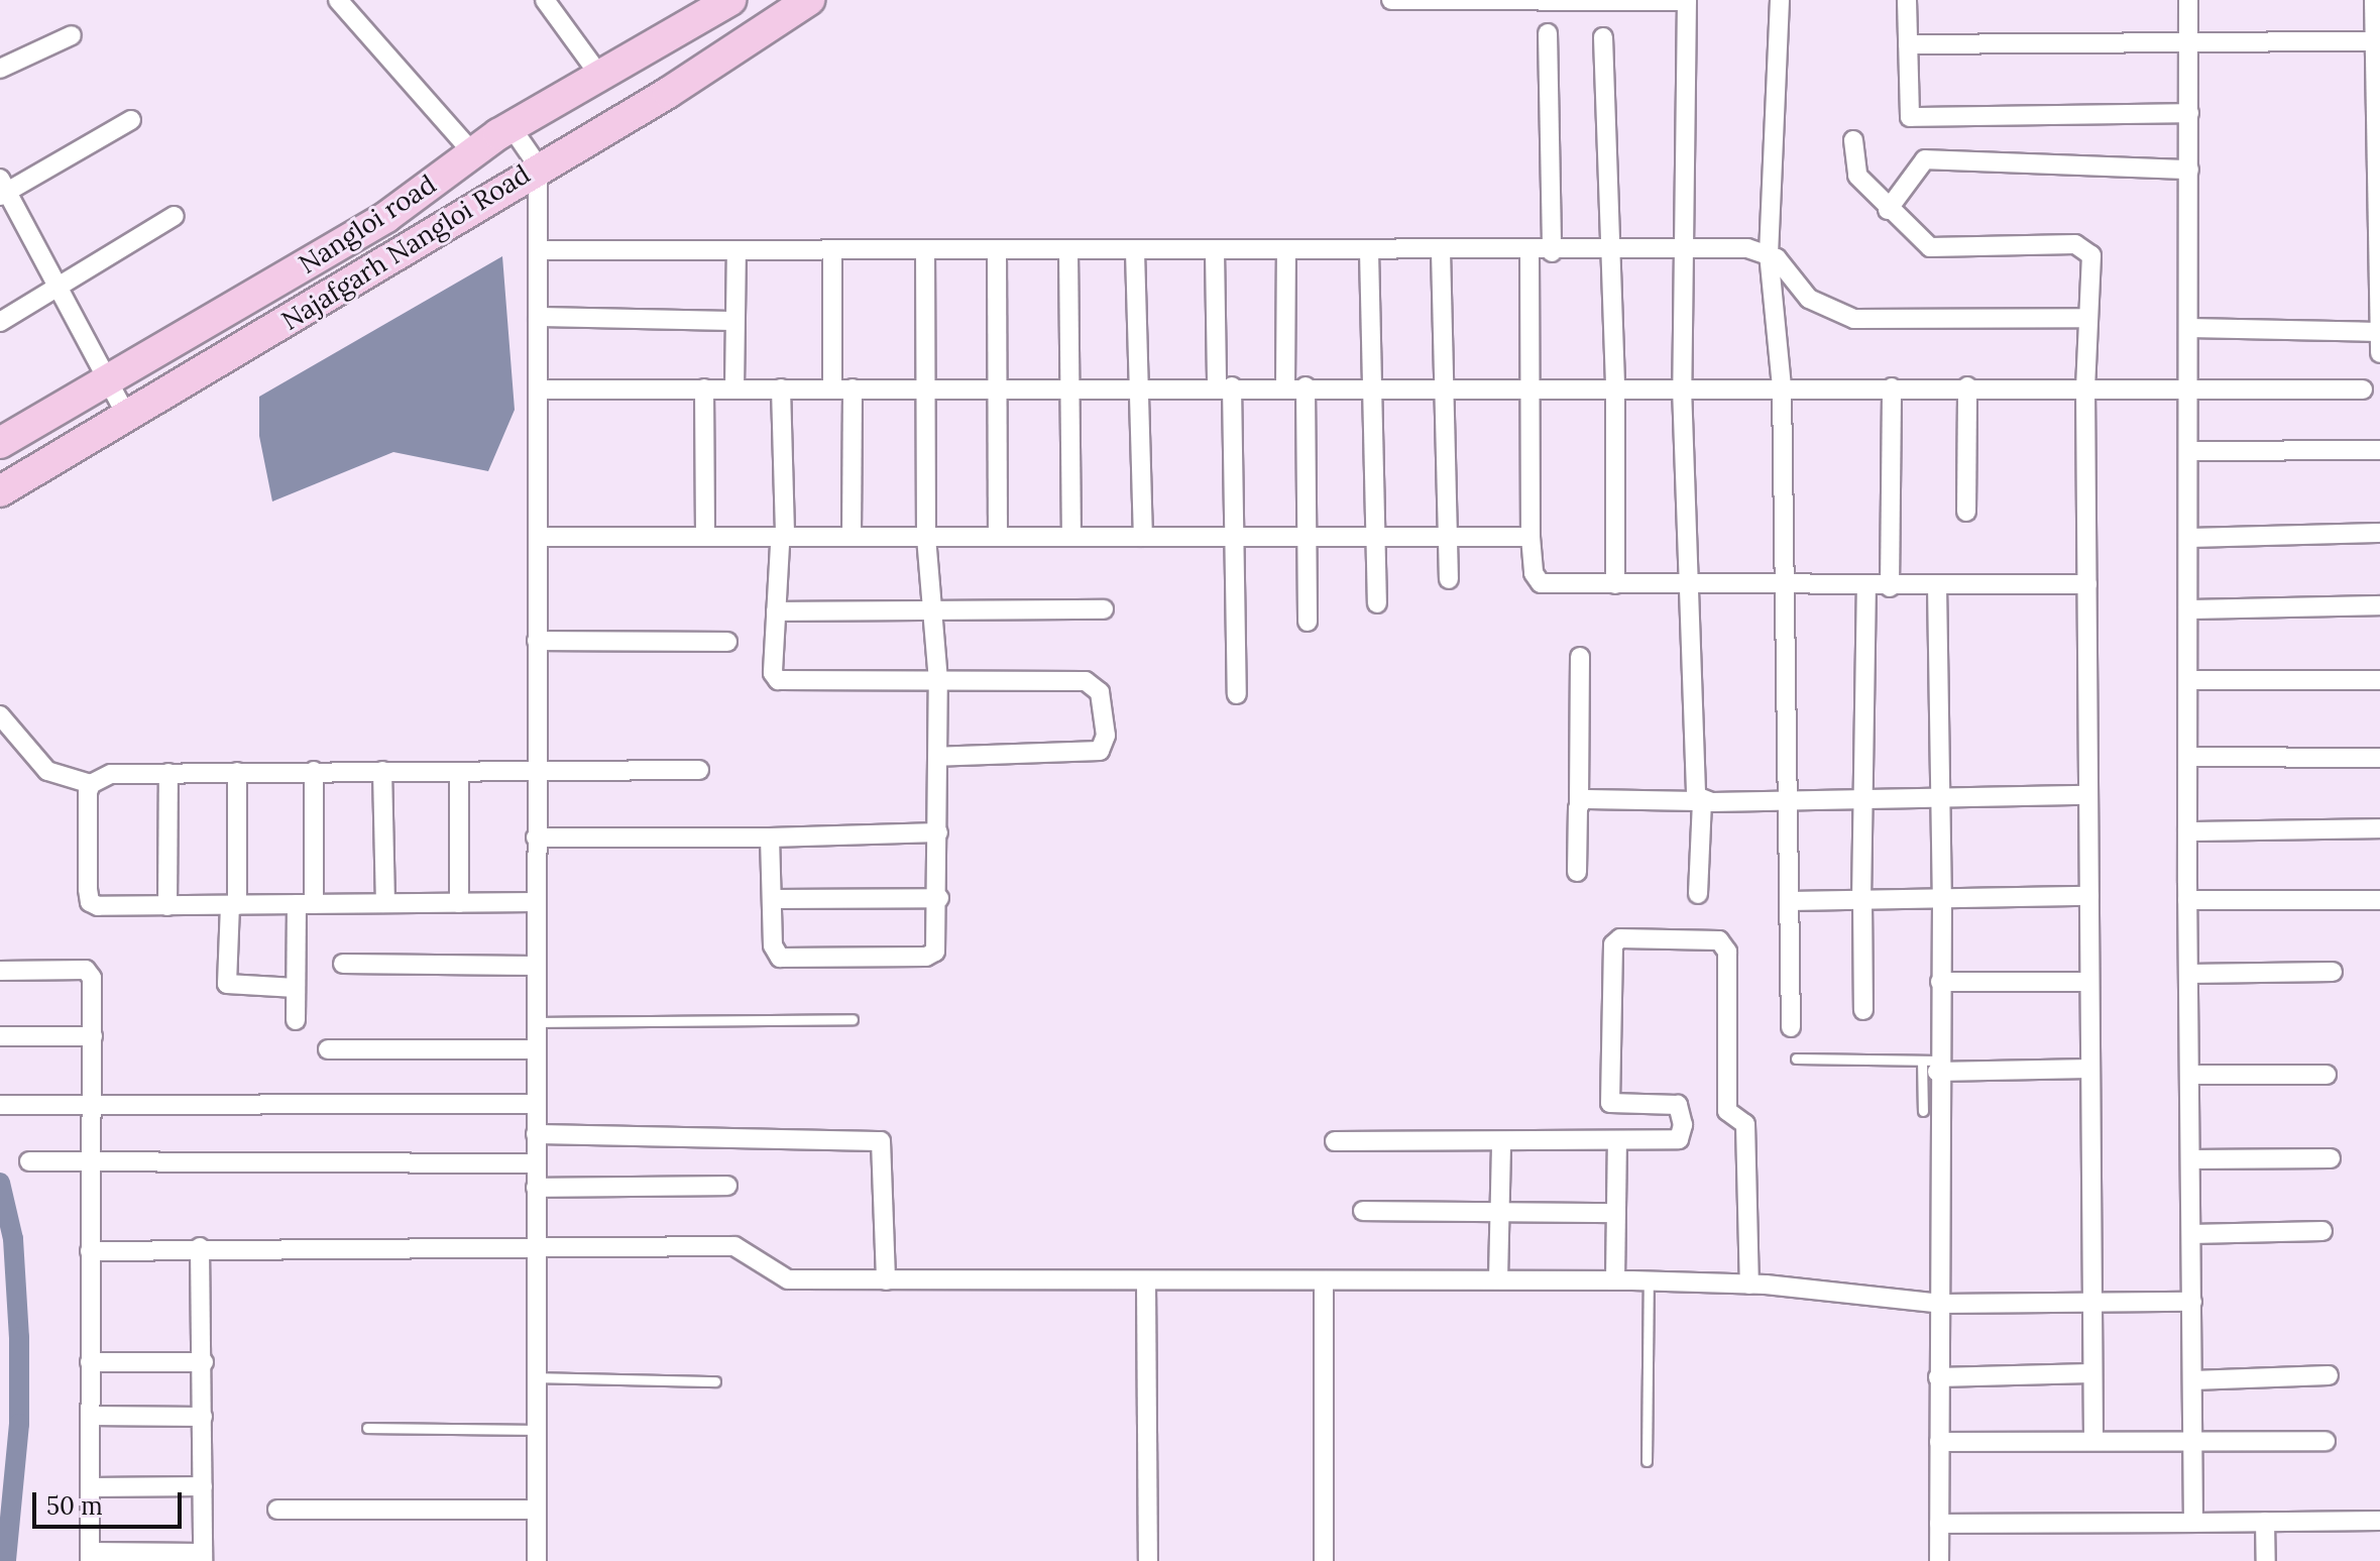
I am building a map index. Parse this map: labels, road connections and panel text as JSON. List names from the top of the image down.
{
  "streets": {
    "main road": ["Nangloi road", "Najafgarh Nangloi Road"]
  },
  "scale_bar": "50 m"
}
